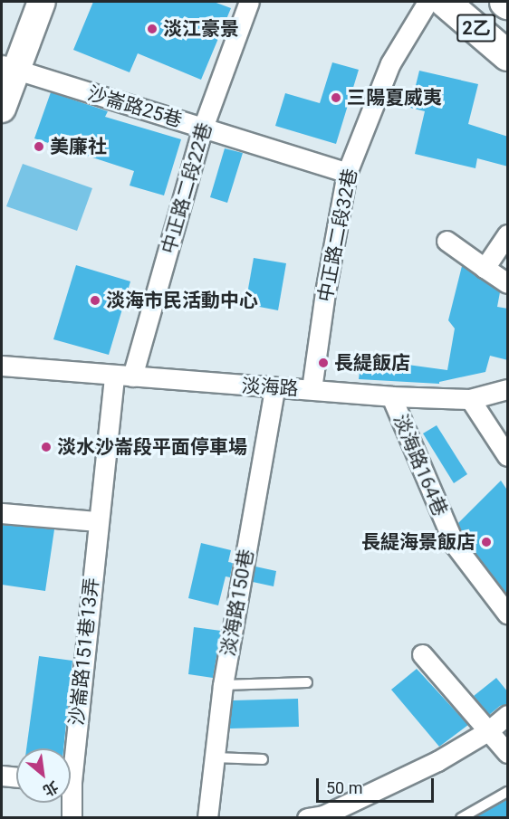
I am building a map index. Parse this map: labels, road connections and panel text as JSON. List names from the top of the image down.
{
  "streets": {
    "main road": ["2乙"],
    "street": [
      "沙崙路25巷",
      "中正路二段22巷",
      "中正路二段32巷",
      "淡海路",
      "淡海路164巷",
      "淡海路150巷",
      "沙崙路151巷13弄"
    ]
  },
  "crossings": [
    ["沙崙路25巷", "中正路二段22巷"],
    ["沙崙路25巷", "中正路二段32巷"],
    ["中正路二段22巷", "淡海路"],
    ["中正路二段22巷", "沙崙路151巷13弄"],
    ["中正路二段32巷", "淡海路"],
    ["淡海路", "淡海路164巷"],
    ["淡海路", "淡海路150巷"]
  ],
  "places": [
    "淡江豪景",
    "三陽夏威夷",
    "美廉社",
    "淡海市民活動中心",
    "長緹飯店",
    "淡水沙崙段平面停車場",
    "長緹海景飯店"
  ],
  "scale_bar": "50 m",
  "north": "bottom right"
}
